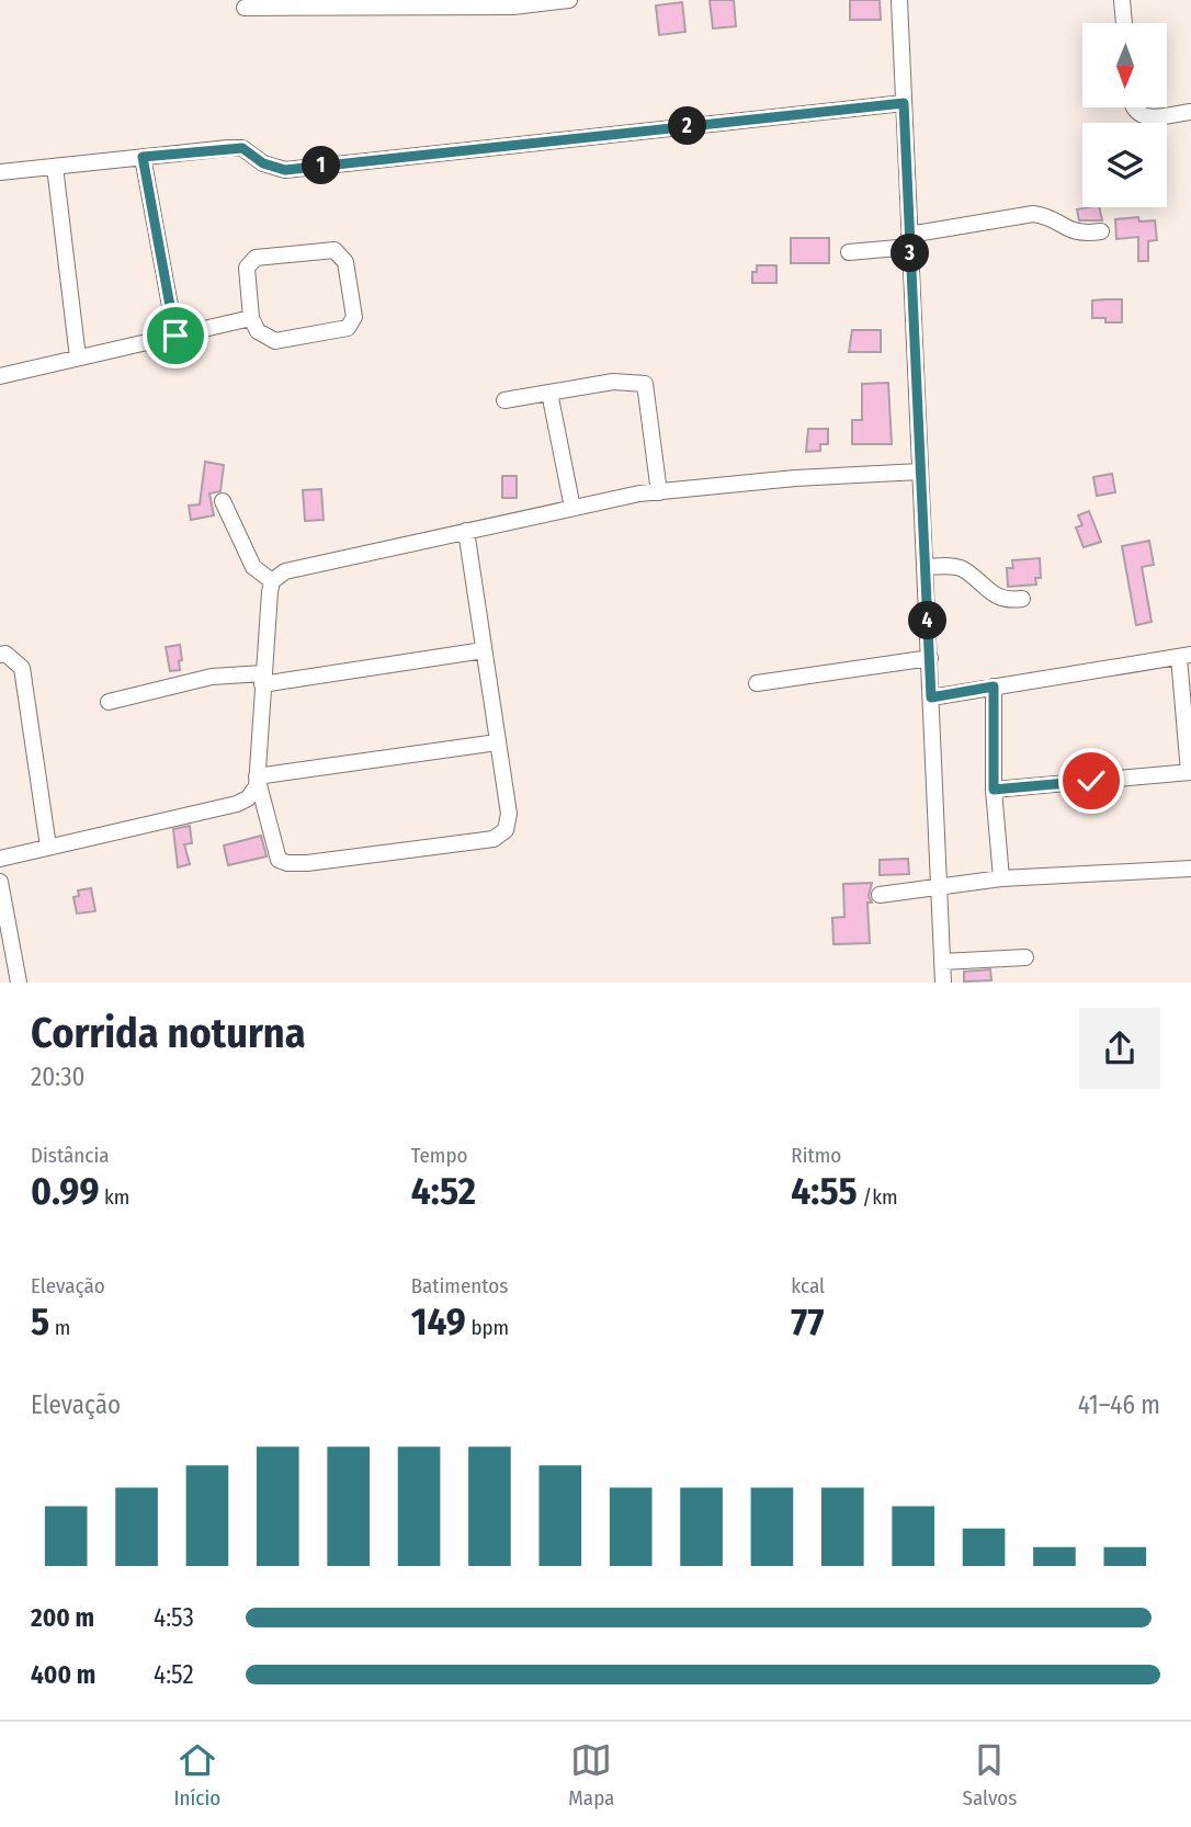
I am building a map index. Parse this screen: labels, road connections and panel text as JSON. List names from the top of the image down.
{
  "north": "bottom",
  "page": {
    "pins": [
      "2",
      "1",
      "3",
      "4"
    ],
    "heading": ["Corrida noturna", "20:30"],
    "stats": [
      ["Distância", "0.99 km"],
      ["Tempo", "4:52"],
      ["Ritmo", "4:55 /km"],
      ["Elevação", "5 m"],
      ["Batimentos", "149 bpm"],
      ["kcal", "77"]
    ],
    "chart": ["Elevação", "41–46 m"],
    "list": [
      {
        "name": "200 m",
        "note": "4:53"
      },
      {
        "name": "400 m",
        "note": "4:52"
      }
    ],
    "tabs": ["Início", "Mapa", "Salvos"]
  }
}
